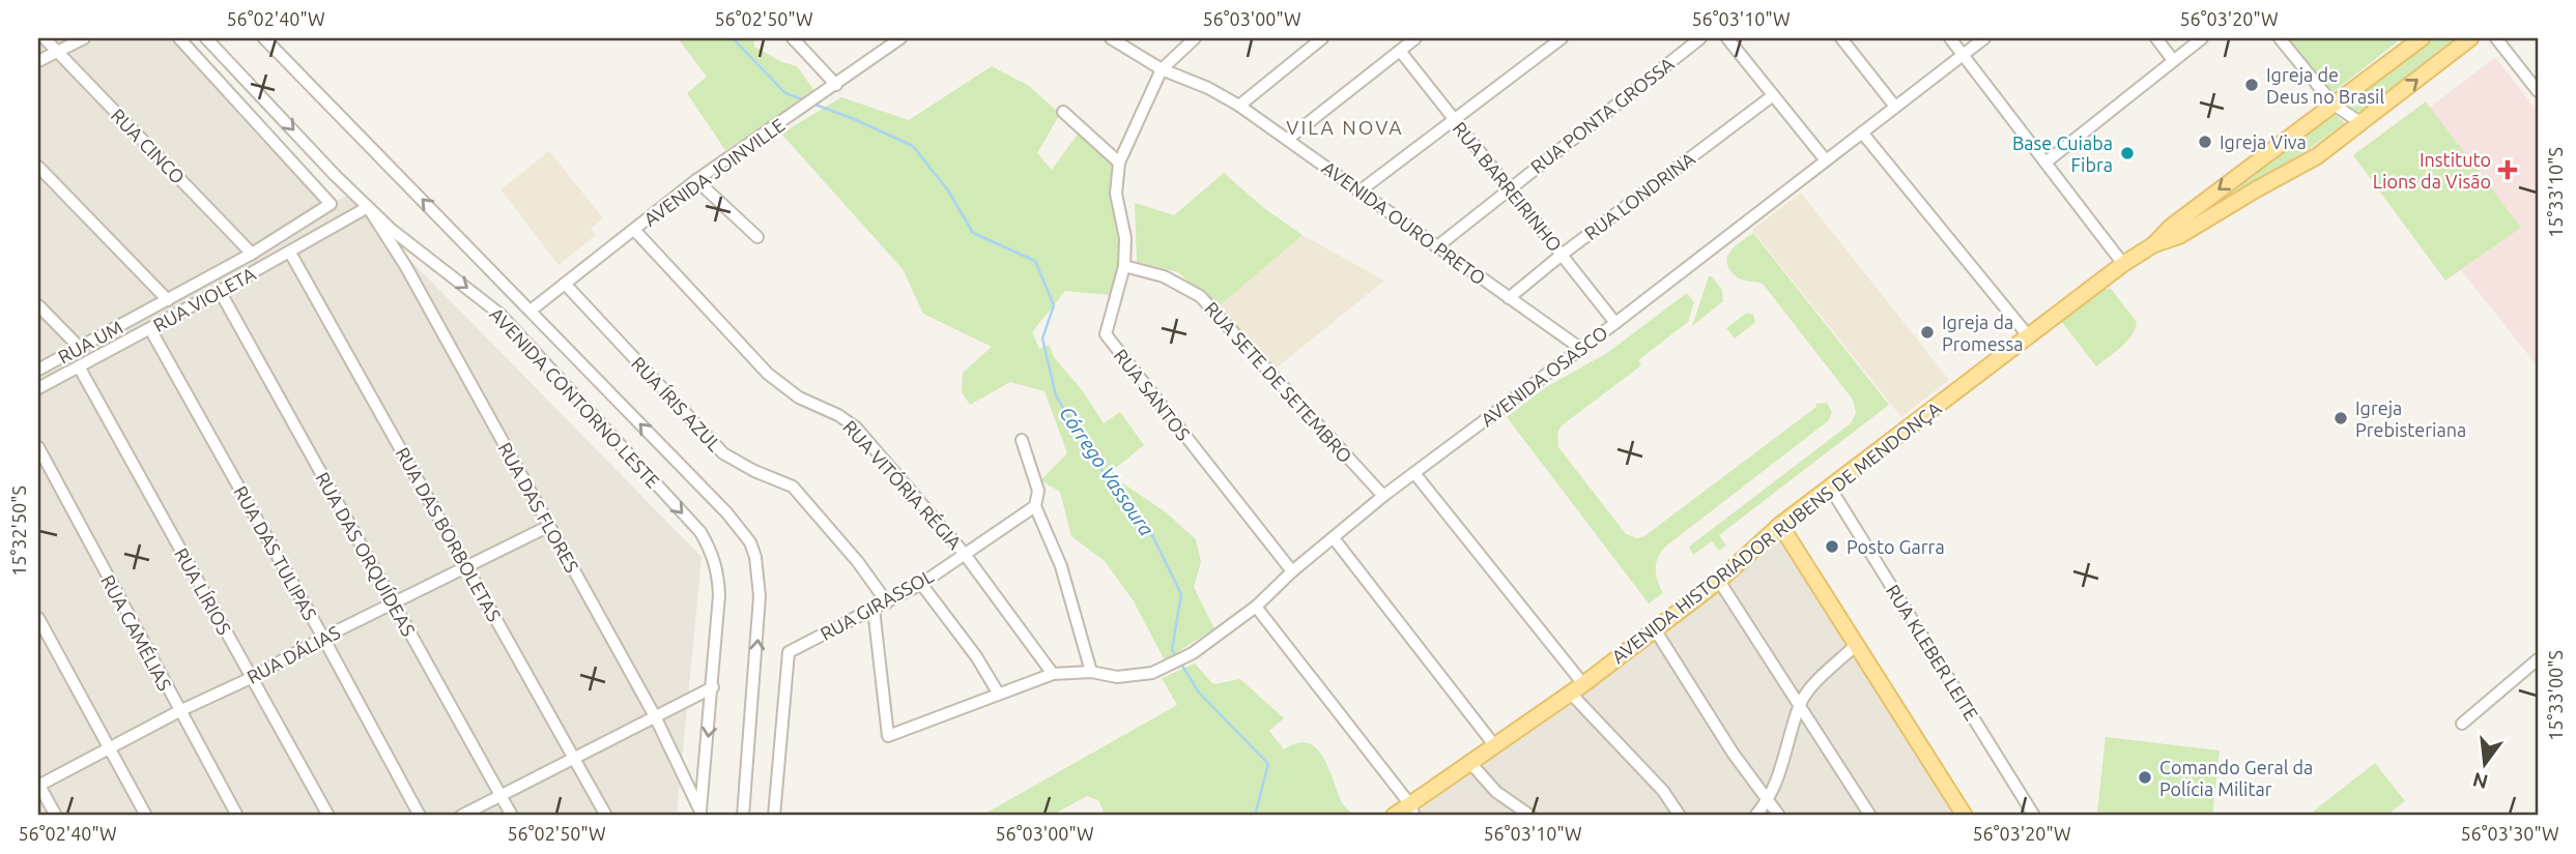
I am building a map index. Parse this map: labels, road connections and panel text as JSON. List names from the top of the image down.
{
  "streets": {
    "main road": ["AVENIDA HISTORIADOR RUBENS DE MENDONÇA"],
    "street": [
      "RUA PONTA GROSSA",
      "RUA CINCO",
      "AVENIDA JOINVILLE",
      "RUA BARREIRINHO",
      "RUA LONDRINA",
      "AVENIDA OURO PRETO",
      "RUA VIOLETA",
      "RUA UM",
      "AVENIDA OSASCO",
      "RUA SETE DE SETEMBRO",
      "RUA SANTOS",
      "AVENIDA CONTORNO LESTE",
      "RUA ÍRIS AZUL",
      "RUA VITÓRIA RÉGIA",
      "RUA DAS FLORES",
      "RUA DAS BORBOLETAS",
      "RUA DAS TULIPAS",
      "RUA DAS ORQUÍDEAS",
      "RUA LÍRIOS",
      "RUA GIRASSOL",
      "RUA CAMÉLIAS",
      "RUA KLEBER LEITE",
      "RUA DÁLIAS"
    ]
  },
  "crossings": [
    ["RUA PONTA GROSSA", "RUA BARREIRINHO"],
    ["RUA PONTA GROSSA", "AVENIDA OURO PRETO"],
    ["RUA CINCO", "RUA UM"],
    ["AVENIDA JOINVILLE", "AVENIDA CONTORNO LESTE"],
    ["AVENIDA JOINVILLE", "RUA ÍRIS AZUL"],
    ["AVENIDA JOINVILLE", "RUA VITÓRIA RÉGIA"],
    ["RUA BARREIRINHO", "RUA LONDRINA"],
    ["RUA BARREIRINHO", "AVENIDA OSASCO"],
    ["RUA LONDRINA", "AVENIDA OURO PRETO"],
    ["AVENIDA OURO PRETO", "AVENIDA OSASCO"],
    ["AVENIDA OURO PRETO", "RUA SANTOS"],
    ["RUA VIOLETA", "AVENIDA CONTORNO LESTE"],
    ["RUA VIOLETA", "RUA DAS FLORES"],
    ["RUA VIOLETA", "RUA DAS BORBOLETAS"],
    ["RUA VIOLETA", "RUA DAS TULIPAS"],
    ["RUA VIOLETA", "RUA DAS ORQUÍDEAS"],
    ["RUA VIOLETA", "RUA LÍRIOS"],
    ["AVENIDA OSASCO", "RUA SETE DE SETEMBRO"],
    ["AVENIDA OSASCO", "RUA SANTOS"],
    ["AVENIDA OSASCO", "RUA VITÓRIA RÉGIA"],
    ["AVENIDA OSASCO", "RUA GIRASSOL"],
    ["RUA SETE DE SETEMBRO", "RUA SANTOS"],
    ["AVENIDA CONTORNO LESTE", "RUA DAS FLORES"],
    ["RUA ÍRIS AZUL", "RUA GIRASSOL"],
    ["RUA VITÓRIA RÉGIA", "RUA GIRASSOL"],
    ["RUA DAS FLORES", "RUA DÁLIAS"],
    ["AVENIDA HISTORIADOR RUBENS DE MENDONÇA", "RUA KLEBER LEITE"],
    ["RUA DAS BORBOLETAS", "RUA DÁLIAS"],
    ["RUA DAS TULIPAS", "RUA DÁLIAS"],
    ["RUA DAS ORQUÍDEAS", "RUA DÁLIAS"],
    ["RUA LÍRIOS", "RUA DÁLIAS"],
    ["RUA CAMÉLIAS", "RUA DÁLIAS"]
  ],
  "districts": ["VILA NOVA"],
  "water": ["Córrego Vassoura"],
  "places": {
    "other": [
      "Igreja de Deus no Brasil",
      "Igreja Viva",
      "Base Cuiaba Fibra",
      "Igreja da Promessa",
      "Igreja Prebisteriana",
      "Posto Garra",
      "Comando Geral da Polícia Militar"
    ],
    "health": ["Instituto Lions da Visão"]
  },
  "north": "bottom",
  "coordinates": [
    "56°02'40\"W",
    "56°02'50\"W",
    "56°03'00\"W",
    "56°03'10\"W",
    "56°03'20\"W",
    "15°33'10\"S",
    "15°32'50\"S",
    "15°33'00\"S",
    "56°03'30\"W"
  ]
}
